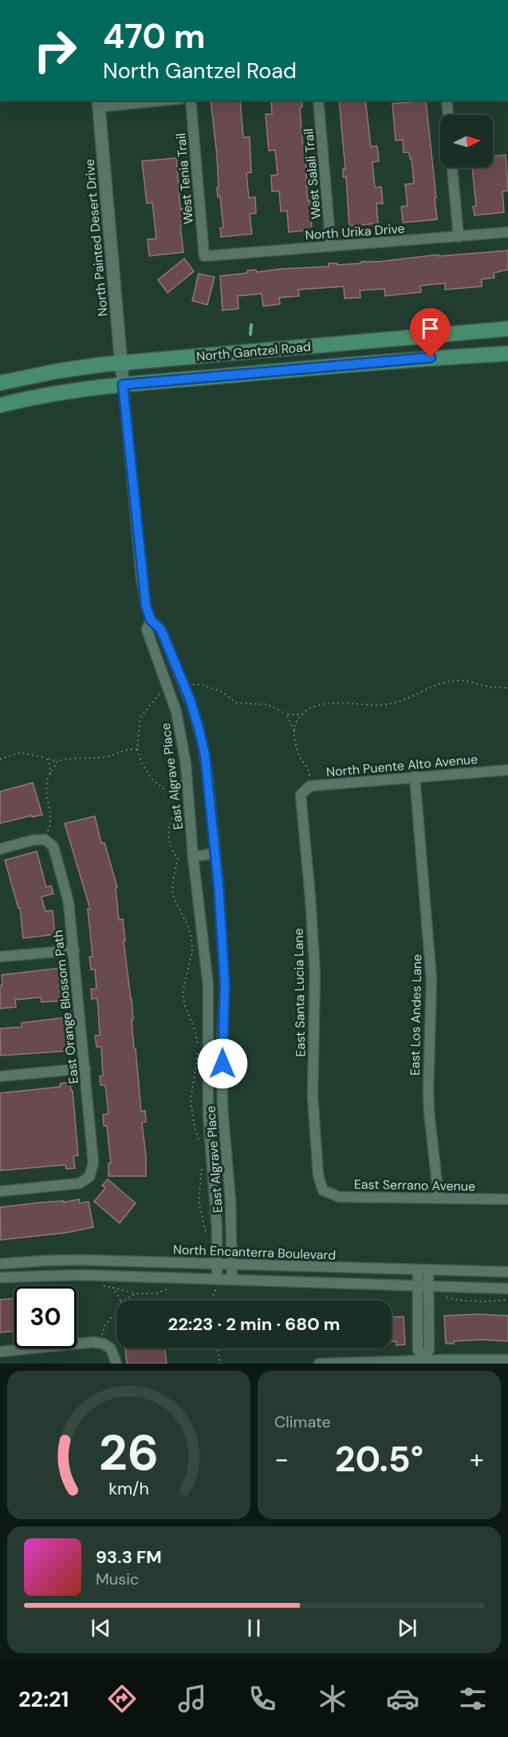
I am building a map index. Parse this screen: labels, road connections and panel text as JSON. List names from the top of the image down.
{
  "streets": {
    "main road": ["North Gantzel Road"],
    "street": [
      "West Salali Trail",
      "West Tenia Trail",
      "North Urika Drive",
      "North Painted Desert Drive",
      "North Puente Alto Avenue",
      "East Algrave Place",
      "East Santa Lucia Lane",
      "East Orange Blossom Path",
      "East Los Andes Lane",
      "East Serrano Avenue",
      "North Encanterra Boulevard"
    ]
  },
  "crossings": [
    ["West Salali Trail", "North Urika Drive"],
    ["West Tenia Trail", "North Urika Drive"],
    ["North Painted Desert Drive", "North Gantzel Road"],
    ["North Painted Desert Drive", "East Algrave Place"],
    ["North Gantzel Road", "East Algrave Place"],
    ["North Puente Alto Avenue", "East Santa Lucia Lane"],
    ["North Puente Alto Avenue", "East Los Andes Lane"],
    ["East Algrave Place", "North Encanterra Boulevard"],
    ["East Santa Lucia Lane", "East Serrano Avenue"],
    ["East Los Andes Lane", "East Serrano Avenue"]
  ],
  "north": "right",
  "page": {
    "turn": ["470 m", "North Gantzel Road"],
    "limit": "30",
    "trip": "22:23 · 2 min · 680 m",
    "tile": "Climate",
    "heat": ["−", "20.5°", "+"],
    "song": ["93.3 FM", "Music"],
    "tabs": "22:21",
    "gauge": ["26", "km/h"]
  }
}
